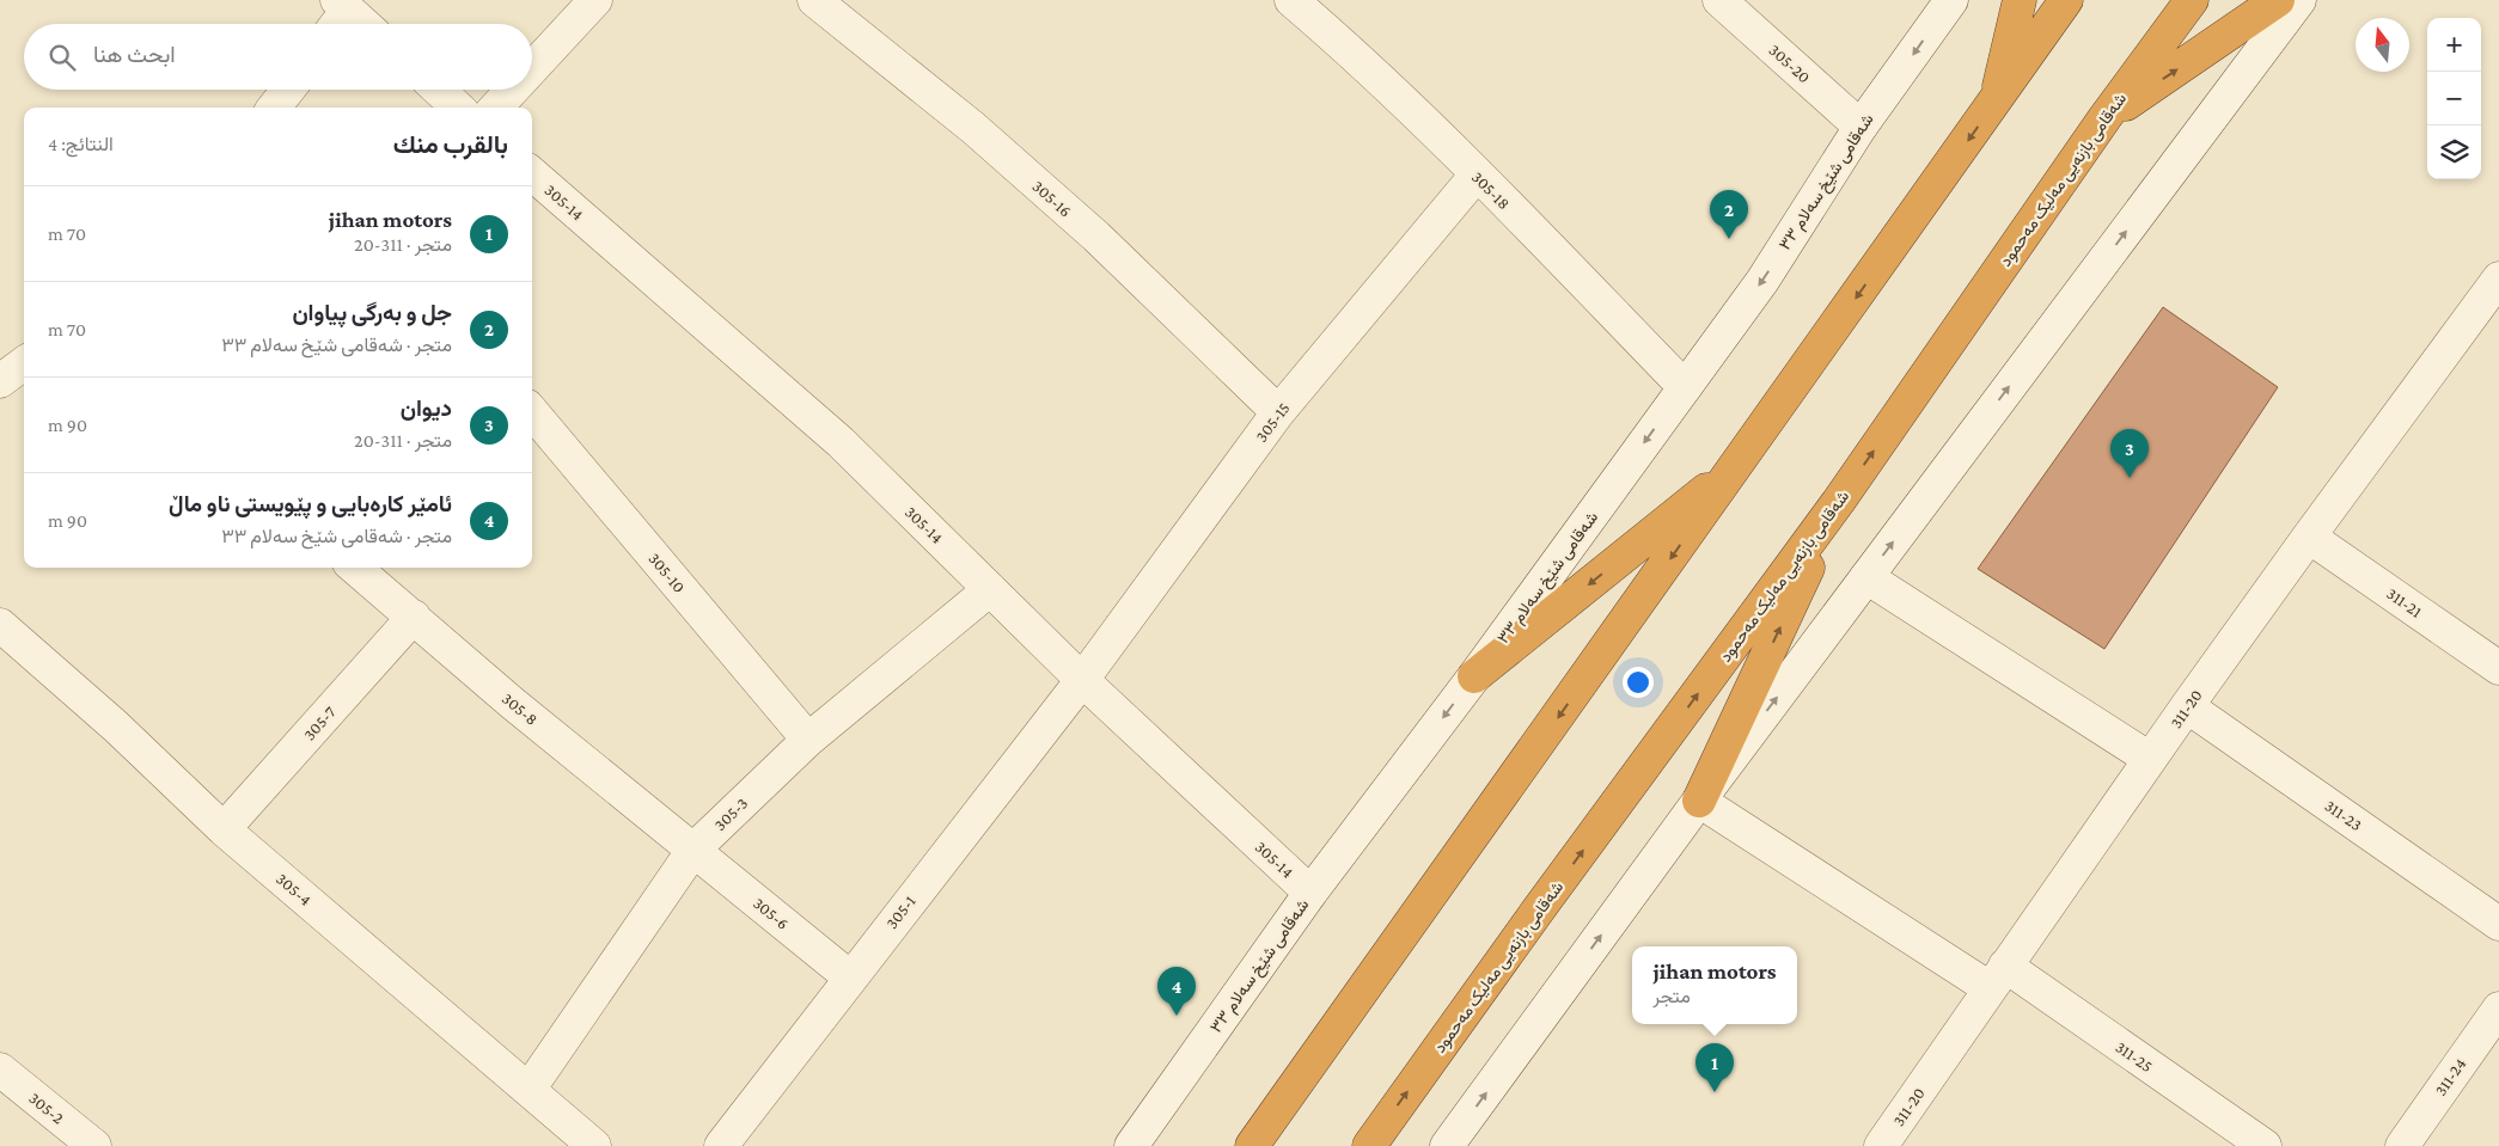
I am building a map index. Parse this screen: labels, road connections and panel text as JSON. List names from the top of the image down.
{
  "streets": {
    "highway": ["شەقامی بازنەیی مەلیک مەحمود"],
    "street": [
      "305-20",
      "شەقامی شێخ سەلام ٣٣",
      "305-18",
      "305-16",
      "305-14",
      "305-15",
      "305-10",
      "311-21",
      "305-8",
      "311-20",
      "305-7",
      "305-3",
      "311-23",
      "305-4",
      "305-1",
      "305-6",
      "311-25",
      "311-24",
      "305-2"
    ]
  },
  "crossings": [
    ["305-20", "شەقامی شێخ سەلام ٣٣"],
    ["شەقامی شێخ سەلام ٣٣", "305-18"],
    ["شەقامی شێخ سەلام ٣٣", "305-14"],
    ["305-18", "305-15"],
    ["305-16", "305-15"],
    ["305-14", "305-15"],
    ["305-14", "305-3"],
    ["305-14", "305-1"],
    ["305-15", "305-1"],
    ["305-10", "305-3"],
    ["311-21", "311-20"],
    ["305-8", "305-7"],
    ["305-8", "305-3"],
    ["305-8", "305-6"],
    ["311-20", "311-23"],
    ["311-20", "311-25"],
    ["305-7", "305-4"],
    ["305-3", "305-4"],
    ["305-3", "305-6"],
    ["305-1", "305-6"]
  ],
  "north": "top",
  "page": {
    "map_buttons": ["+", "−"],
    "search": "ابحث هنا",
    "heading": ["بالقرب منك", "النتائج: 4"],
    "list": [
      {
        "mark": "1",
        "name": "jihan motors",
        "note": "متجر · 311-20",
        "value": "70 m"
      },
      {
        "mark": "2",
        "name": "جل و بەرگی پیاوان",
        "note": "متجر · شەقامی شێخ سەلام ٣٣",
        "value": "70 m"
      },
      {
        "mark": "3",
        "name": "دیوان",
        "note": "متجر · 311-20",
        "value": "90 m"
      },
      {
        "mark": "4",
        "name": "ئامێر کارەبایی و پێویستی ناو ماڵ",
        "note": "متجر · شەقامی شێخ سەلام ٣٣",
        "value": "90 m"
      }
    ],
    "pins": [
      "2",
      "3",
      "4",
      "1"
    ],
    "popup": ["jihan motors", "متجر"]
  }
}
